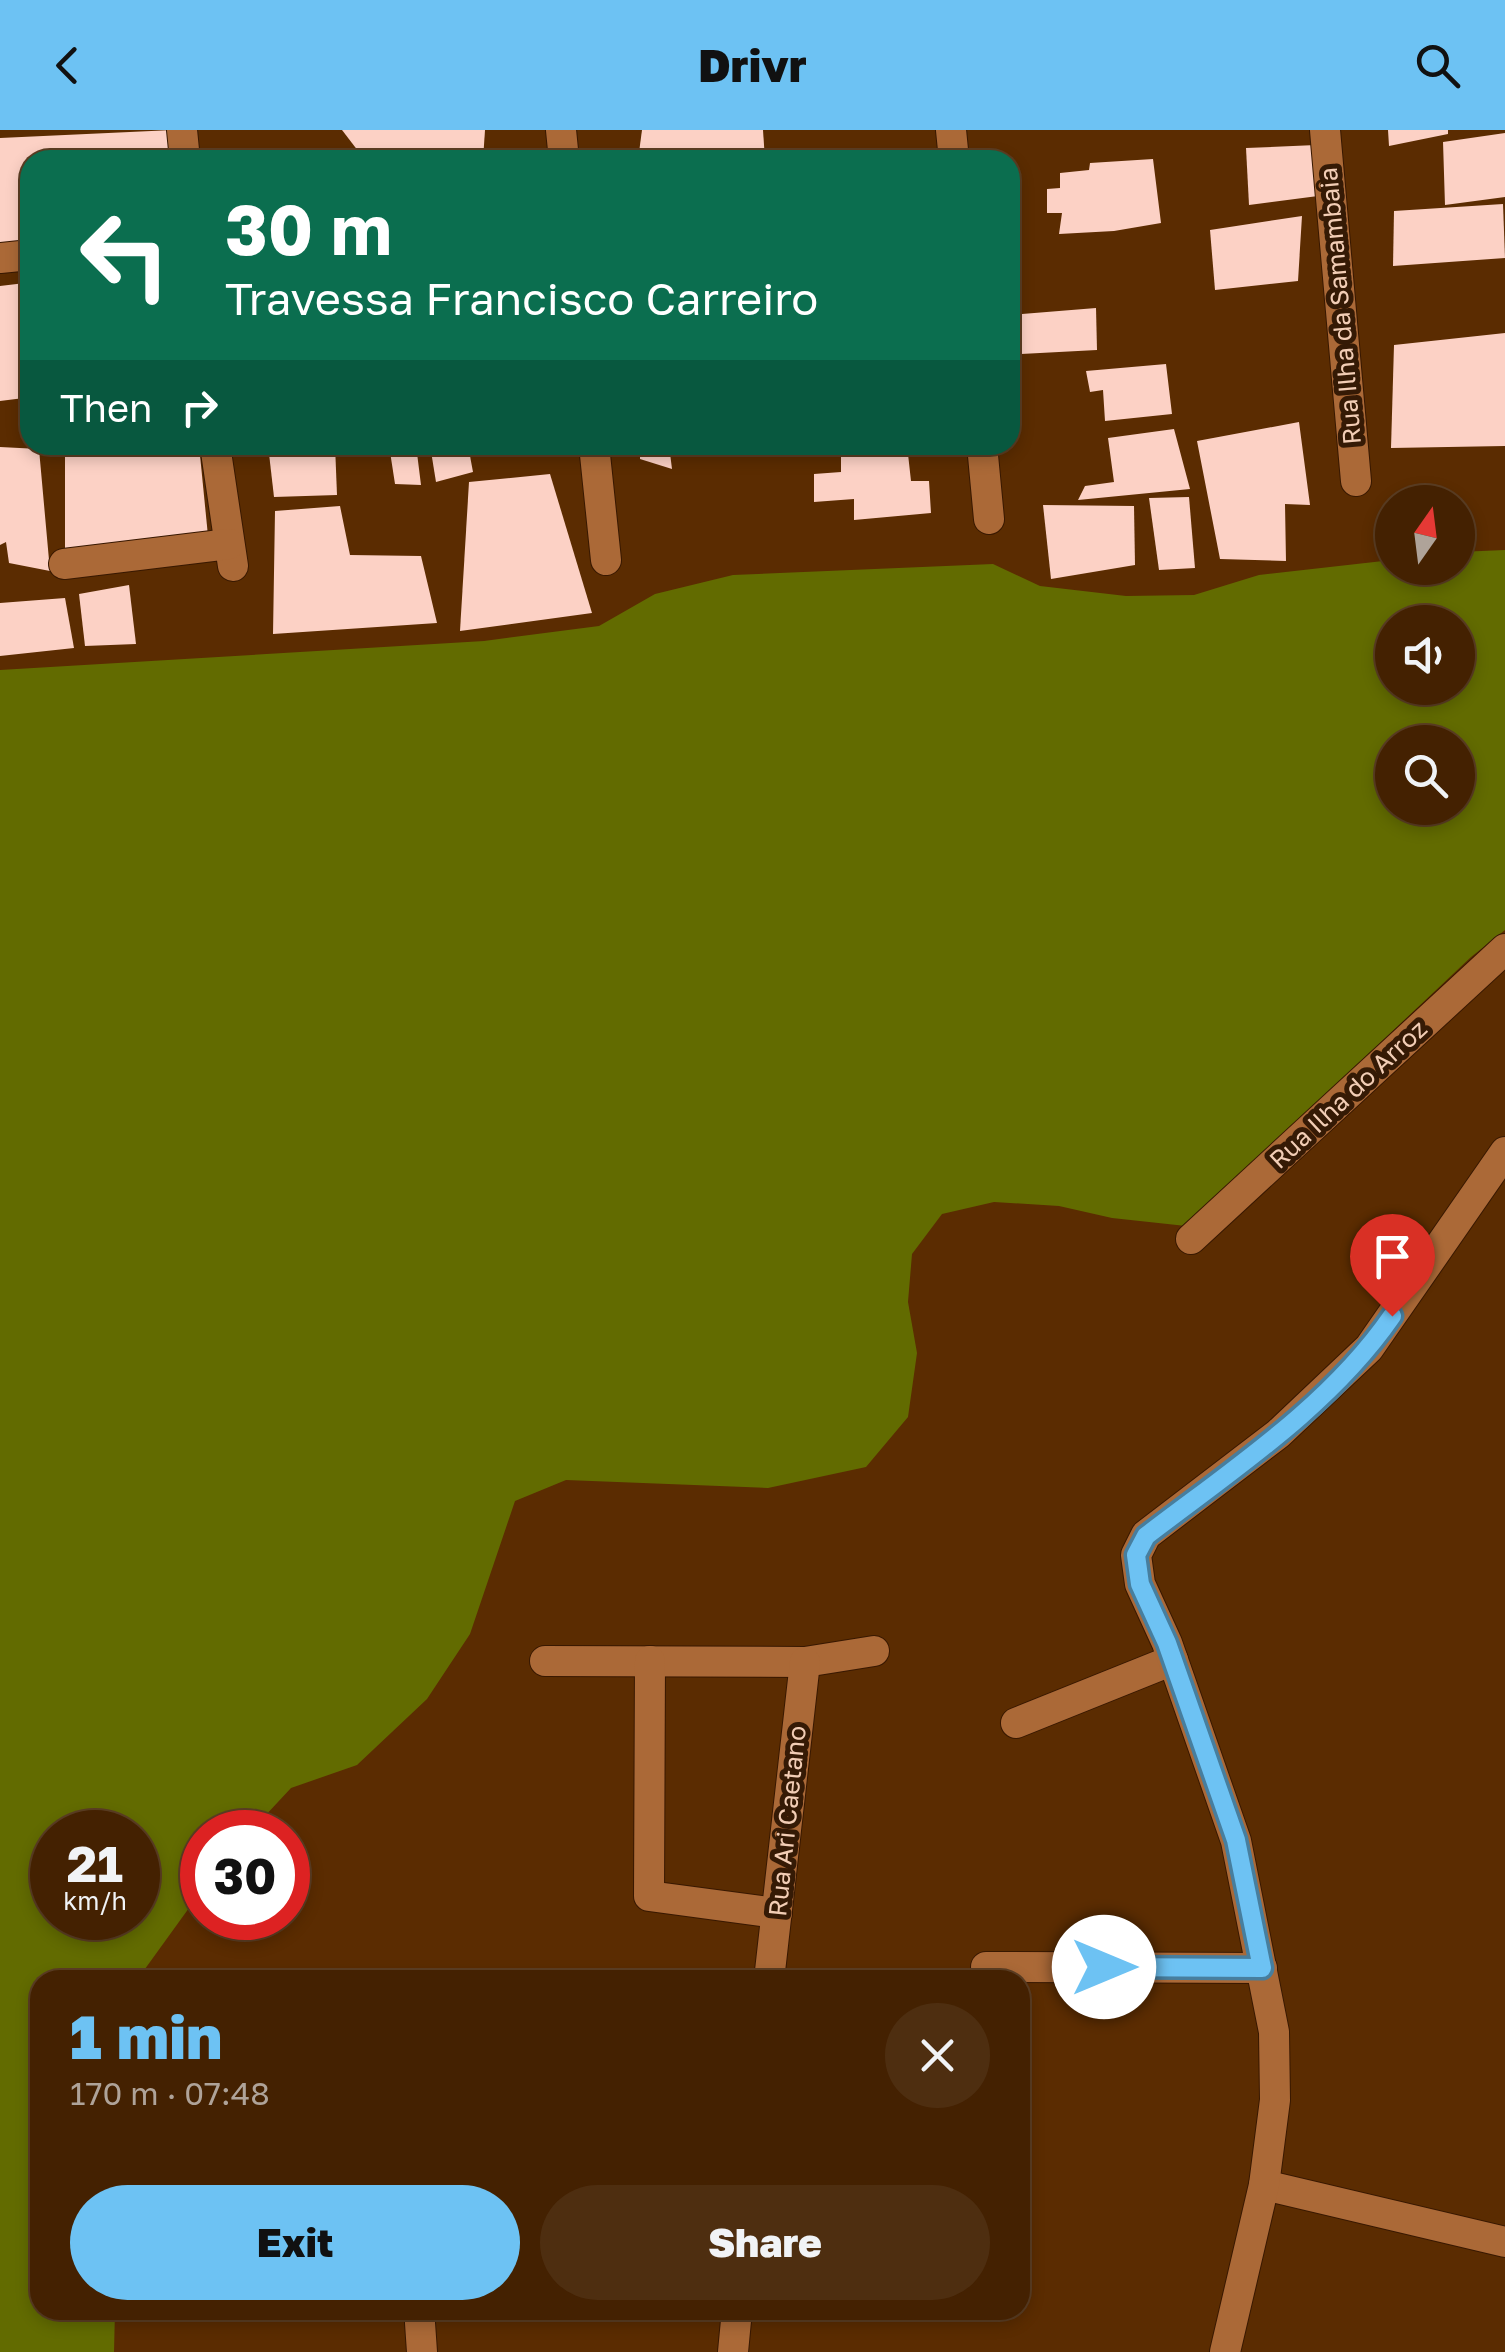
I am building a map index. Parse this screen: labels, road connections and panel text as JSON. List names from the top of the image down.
{
  "streets": {
    "street": ["Rua Ilha da Samambaia", "Rua Ilha do Arroz", "Rua Ari Caetano"]
  },
  "north": "top",
  "page": {
    "header": "Drivr",
    "turn": ["30 m", "Travessa Francisco Carreiro"],
    "then": "Then",
    "speed": "21 km/h",
    "limit": "30",
    "heading": ["1 min", "170 m · 07:48"],
    "buttons": ["Exit", "Share"]
  }
}
